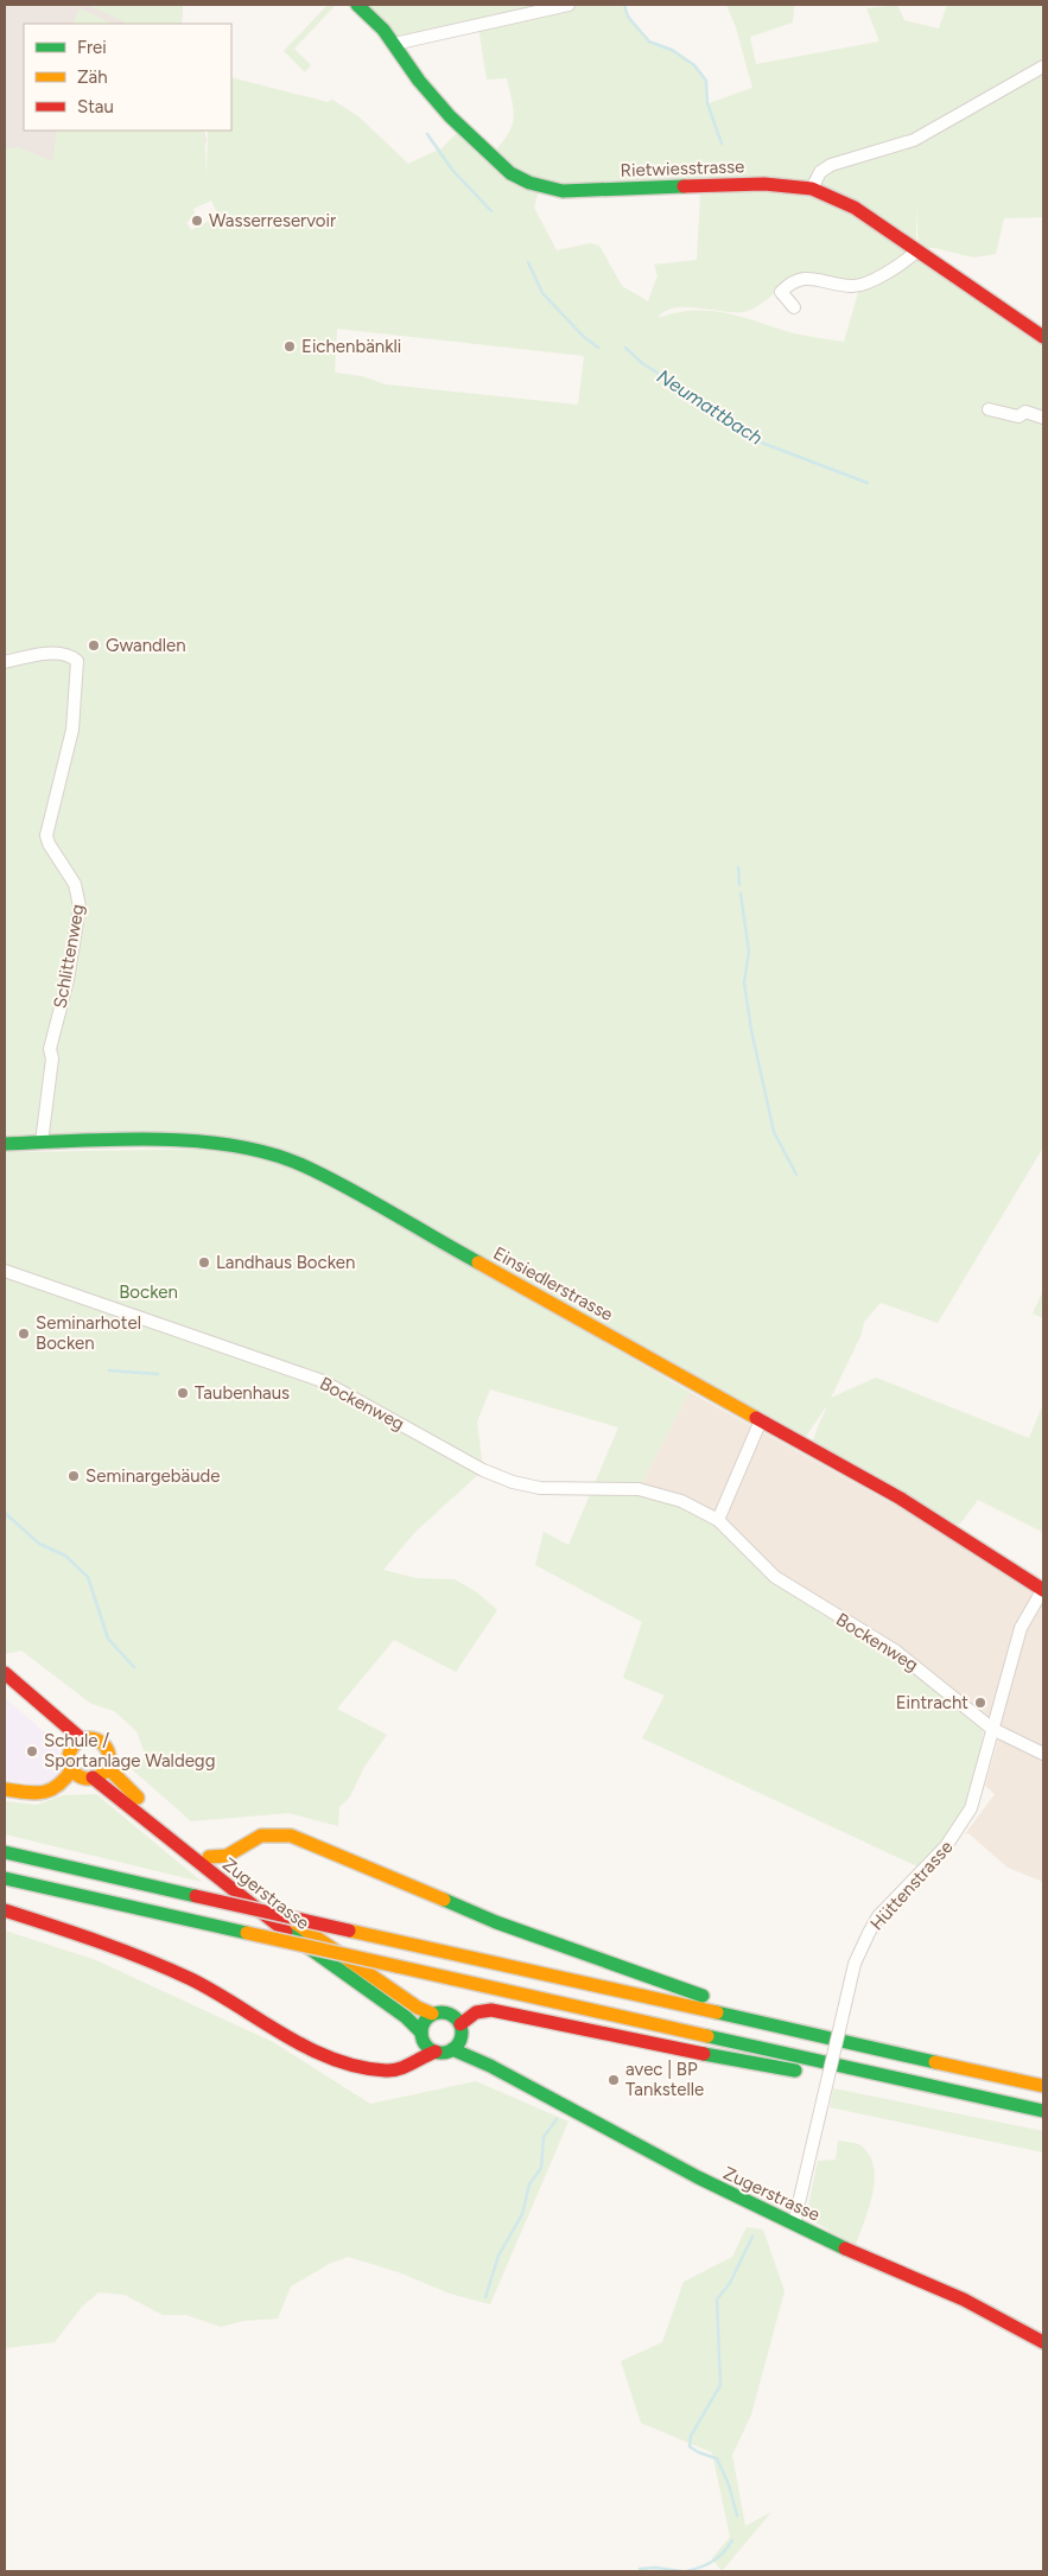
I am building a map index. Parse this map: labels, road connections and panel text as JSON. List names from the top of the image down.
{
  "streets": {
    "main road": ["Rietwiesstrasse", "Einsiedlerstrasse", "Zugerstrasse"],
    "street": ["Schlittenweg", "Bockenweg", "Hüttenstrasse"]
  },
  "crossings": [
    ["Schlittenweg", "Einsiedlerstrasse"],
    ["Einsiedlerstrasse", "Hüttenstrasse"],
    ["Bockenweg", "Hüttenstrasse"],
    ["Hüttenstrasse", "Zugerstrasse"]
  ],
  "water": ["Neumattbach"],
  "parks": ["Bocken"],
  "places": [
    "Wasserreservoir",
    "Eichenbänkli",
    "Gwandlen",
    "Landhaus Bocken",
    "Seminarhotel Bocken",
    "Taubenhaus",
    "Seminargebäude",
    "Eintracht",
    "Schule / Sportanlage Waldegg",
    "avec | BP Tankstelle"
  ],
  "legend": ["Frei", "Zäh", "Stau"]
}
